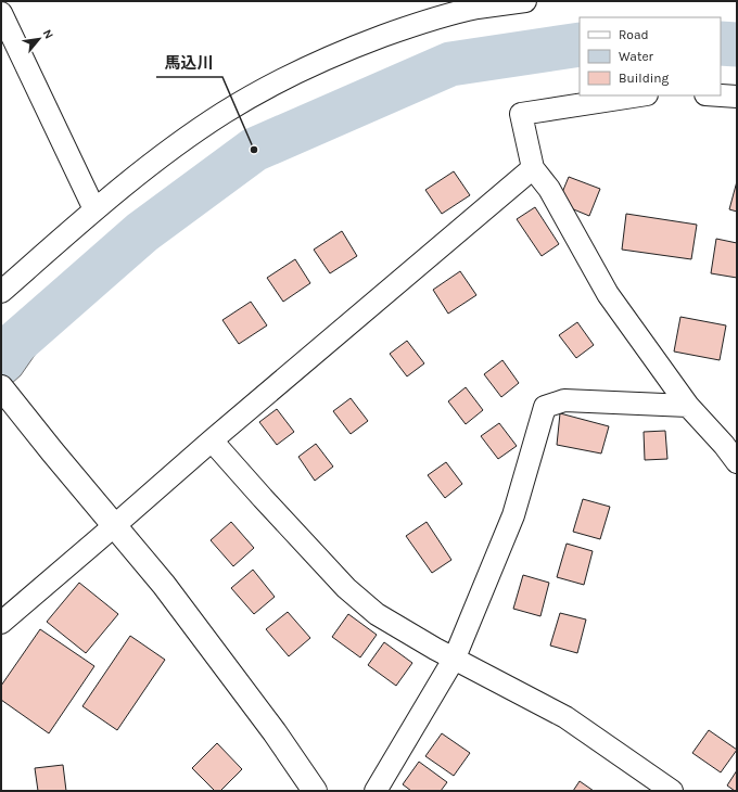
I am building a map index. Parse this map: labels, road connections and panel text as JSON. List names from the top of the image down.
{
  "places": ["馬込川"],
  "legend": ["Road", "Water", "Building"],
  "north": "top right"
}
